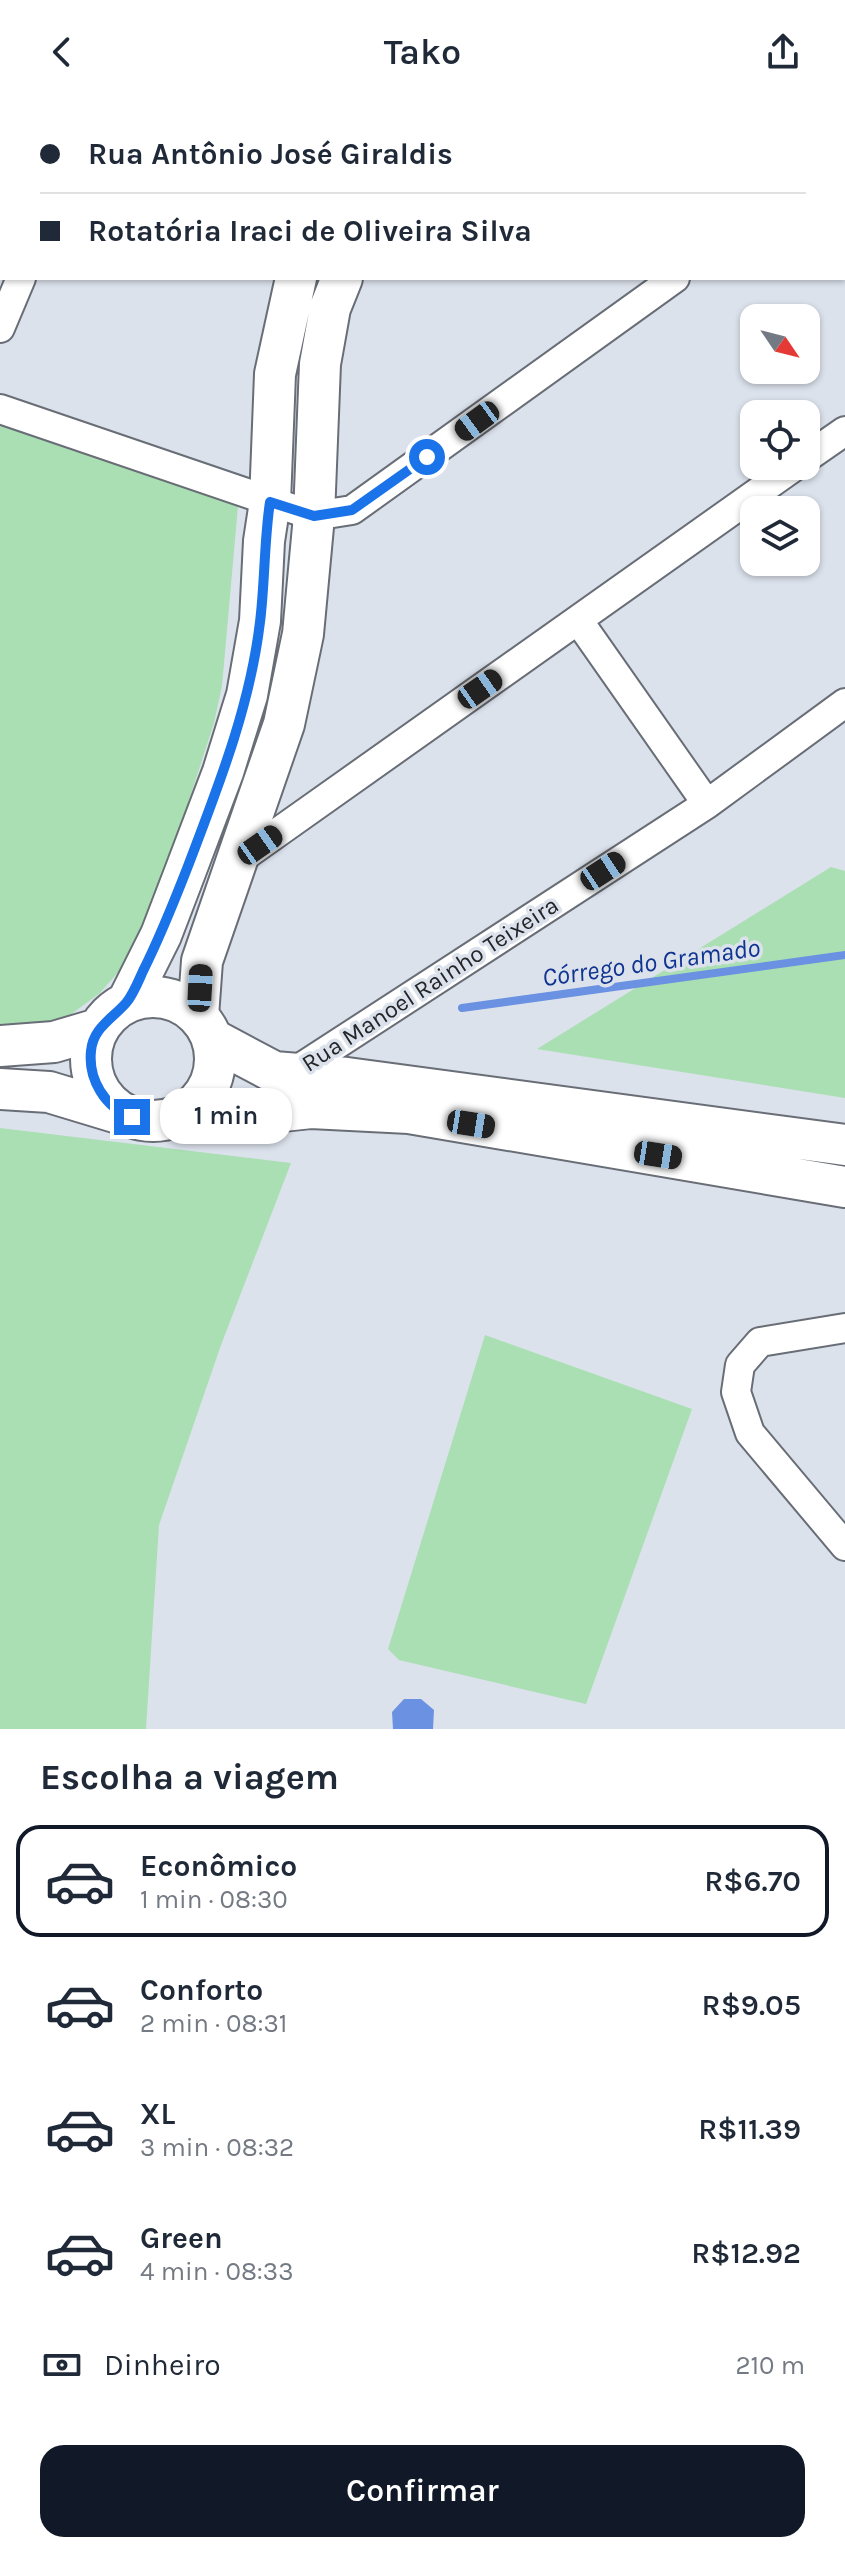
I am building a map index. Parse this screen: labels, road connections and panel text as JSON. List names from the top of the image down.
{
  "streets": {
    "street": ["Rua Manoel Rainho Teixeira"]
  },
  "water": ["Córrego do Gramado"],
  "north": "bottom right",
  "page": {
    "header": "Tako",
    "banner": ["Rua Antônio José Giraldis", "Rotatória Iraci de Oliveira Silva"],
    "bubble": "1 min",
    "heading": "Escolha a viagem",
    "list": [
      {
        "name": "Econômico",
        "note": "1 min · 08:30",
        "value": "R$6.70"
      },
      {
        "name": "Conforto",
        "note": "2 min · 08:31",
        "value": "R$9.05"
      },
      {
        "name": "XL",
        "note": "3 min · 08:32",
        "value": "R$11.39"
      },
      {
        "name": "Green",
        "note": "4 min · 08:33",
        "value": "R$12.92"
      }
    ],
    "pay": ["Dinheiro", "210 m"],
    "buttons": "Confirmar"
  }
}
